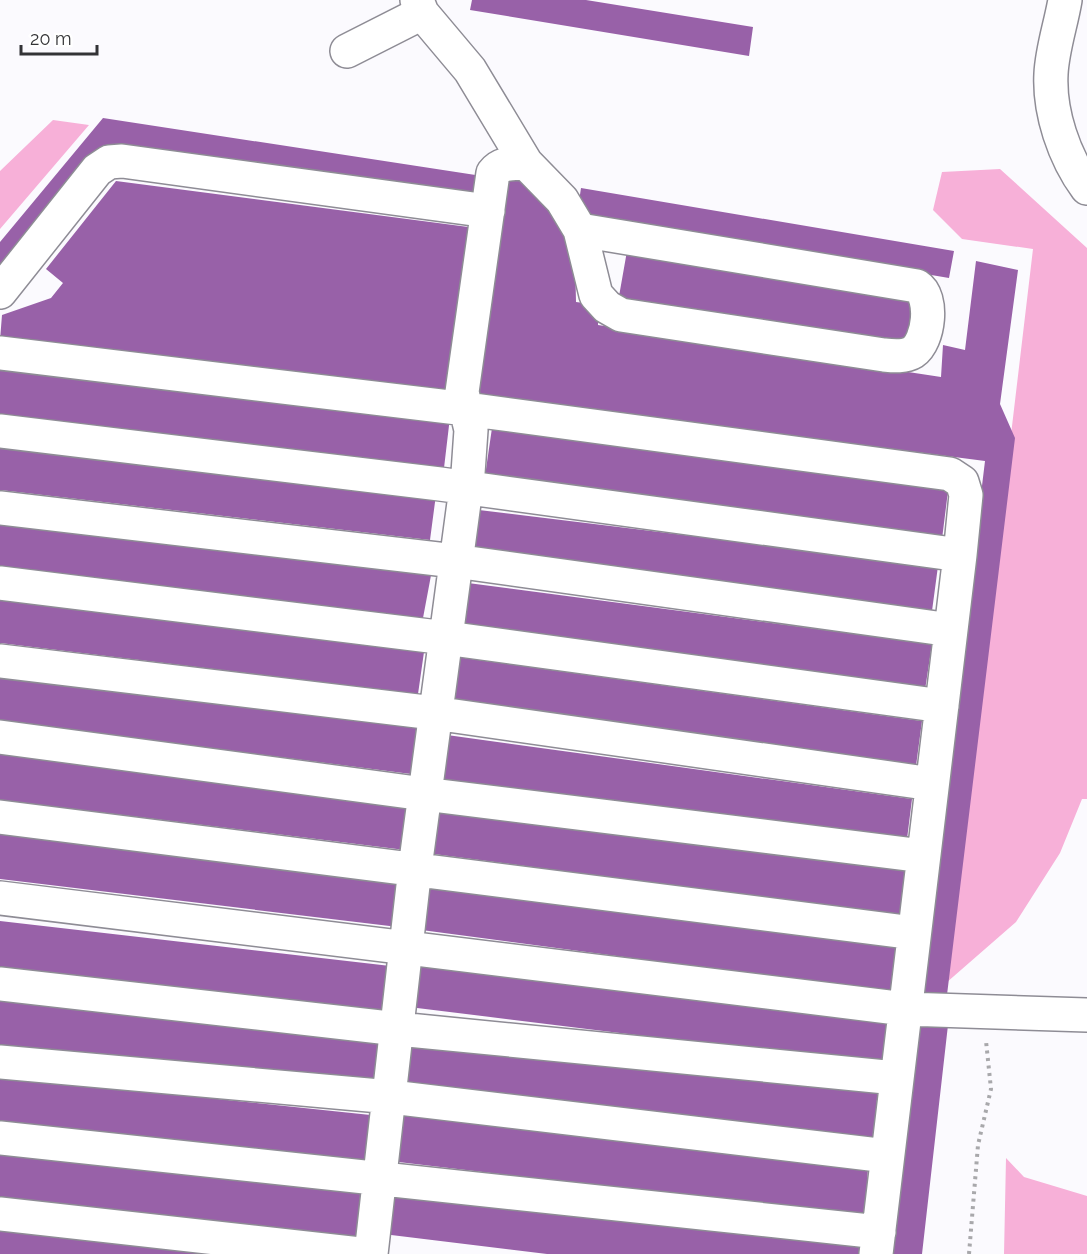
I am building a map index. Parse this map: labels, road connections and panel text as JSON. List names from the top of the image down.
{
  "scale_bar": "20 m"
}
